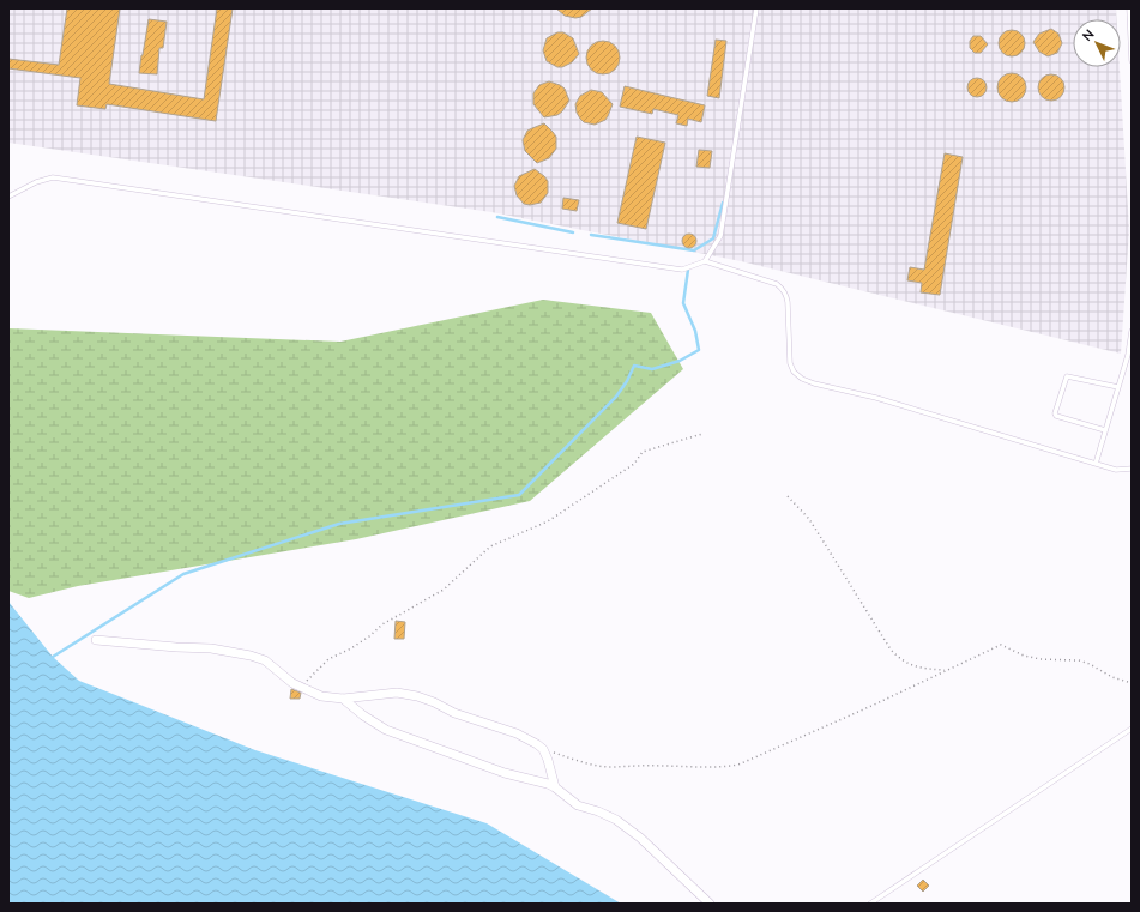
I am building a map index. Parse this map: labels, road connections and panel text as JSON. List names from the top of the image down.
{
  "north": "top left"
}
